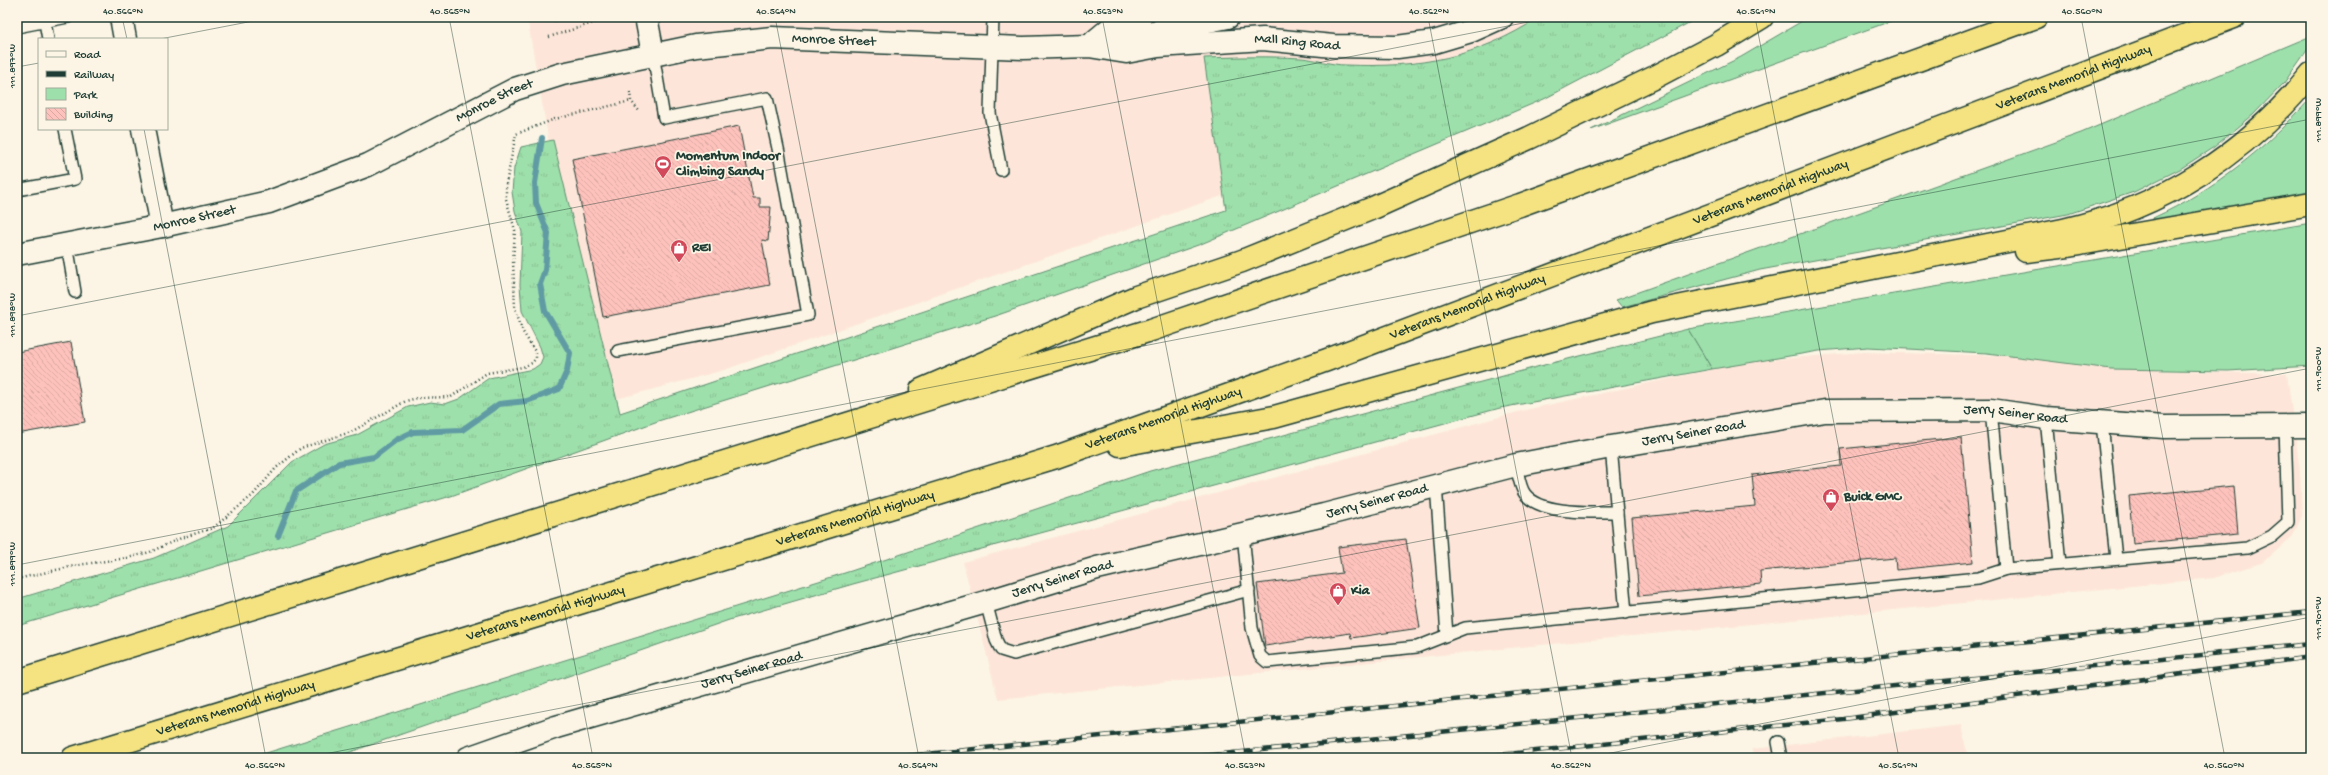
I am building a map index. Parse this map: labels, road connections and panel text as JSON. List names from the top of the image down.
{
  "streets": {
    "highway": ["Veterans Memorial Highway"],
    "street": ["Monroe Street", "Mall Ring Road", "Jerry Seiner Road"]
  },
  "crossings": [
    ["Monroe Street", "Mall Ring Road"]
  ],
  "places": {
    "sports": ["Momentum Indoor Climbing Sandy"],
    "shop": ["REI", "Buick GMC", "Kia"]
  },
  "legend": [
    "Road",
    "Railway",
    "Park",
    "Building"
  ],
  "coordinates": [
    "40.566°N",
    "40.565°N",
    "40.564°N",
    "40.563°N",
    "40.562°N",
    "40.561°N",
    "40.560°N",
    "111.897°W",
    "111.899°W",
    "111.898°W",
    "111.900°W",
    "111.901°W"
  ]
}
